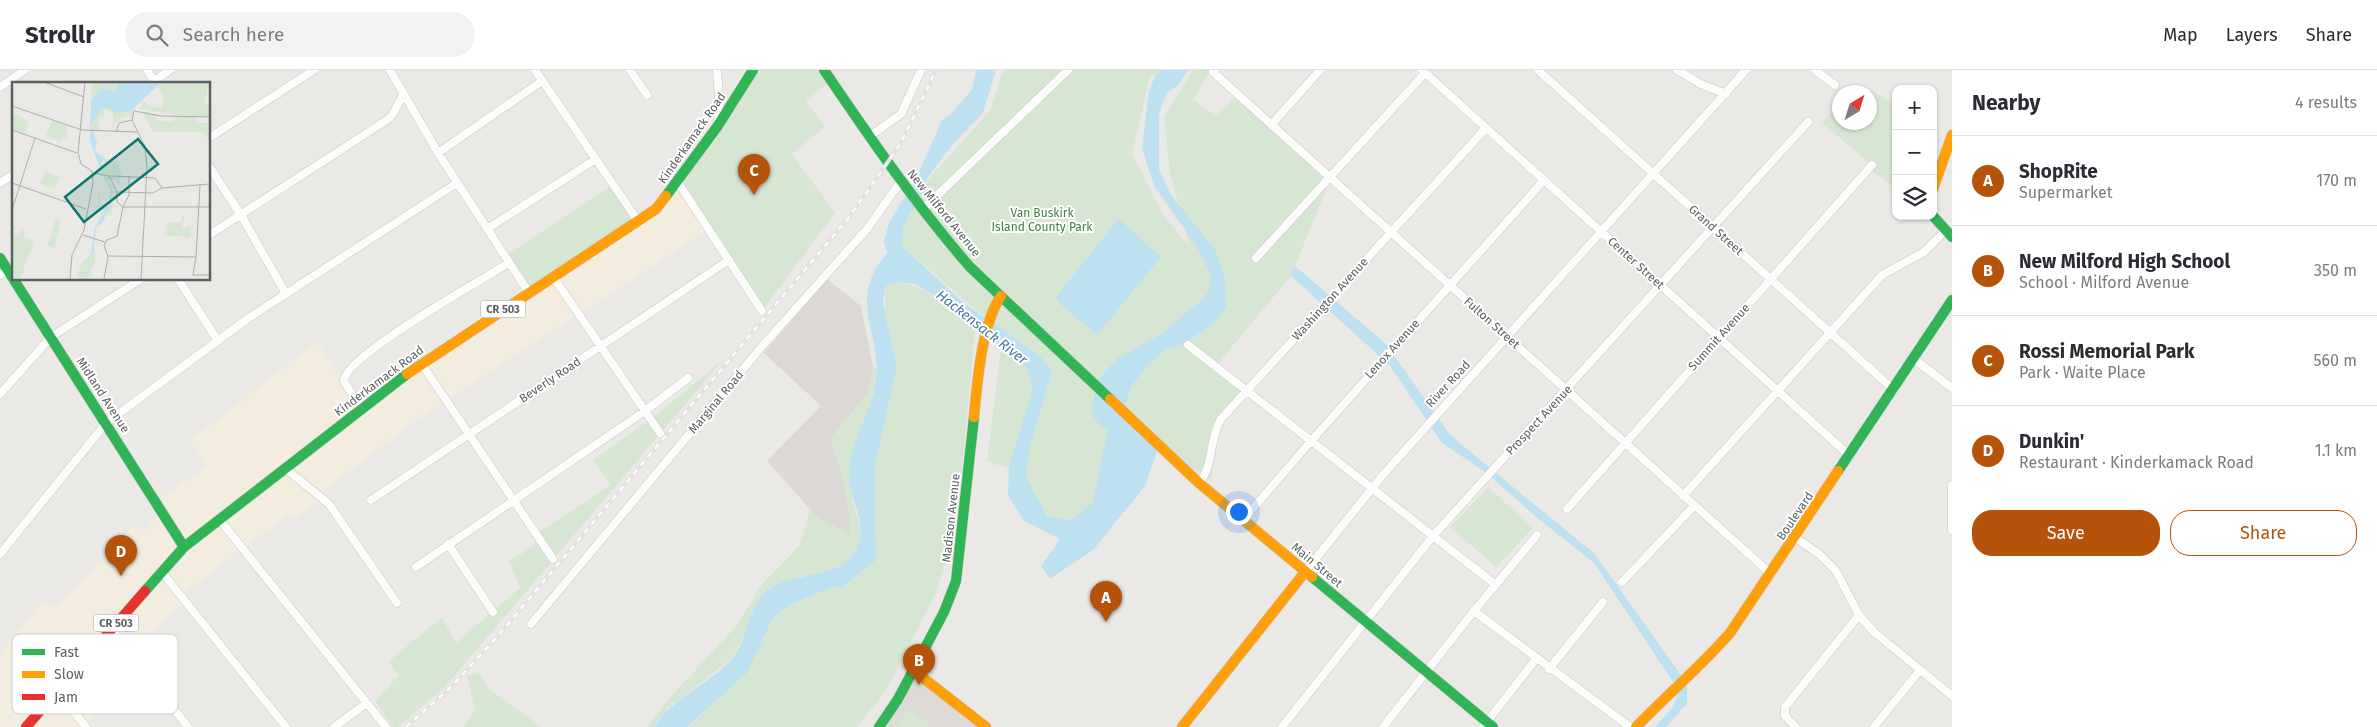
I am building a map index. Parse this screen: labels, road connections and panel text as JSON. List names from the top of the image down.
{
  "streets": {
    "street": [
      "Kinderkamack Road",
      "New Milford Avenue",
      "Grand Street",
      "Center Street",
      "Washington Avenue",
      "CR 503",
      "Fulton Street",
      "Summit Avenue",
      "Lenox Avenue",
      "Beverly Road",
      "River Road",
      "Midland Avenue",
      "Marginal Road",
      "Prospect Avenue",
      "Boulevard",
      "Madison Avenue",
      "Main Street"
    ]
  },
  "crossings": [
    ["Kinderkamack Road", "Midland Avenue"],
    ["New Milford Avenue", "Marginal Road"],
    ["New Milford Avenue", "Madison Avenue"],
    ["New Milford Avenue", "Main Street"],
    ["Grand Street", "Summit Avenue"],
    ["Grand Street", "River Road"],
    ["Grand Street", "Prospect Avenue"],
    ["Grand Street", "Boulevard"],
    ["Center Street", "Washington Avenue"],
    ["Center Street", "Summit Avenue"],
    ["Center Street", "Lenox Avenue"],
    ["Center Street", "River Road"],
    ["Center Street", "Prospect Avenue"],
    ["Center Street", "Boulevard"],
    ["Washington Avenue", "Fulton Street"],
    ["Washington Avenue", "Main Street"],
    ["Fulton Street", "Summit Avenue"],
    ["Fulton Street", "Lenox Avenue"],
    ["Fulton Street", "River Road"],
    ["Fulton Street", "Prospect Avenue"],
    ["Fulton Street", "Boulevard"],
    ["Lenox Avenue", "Main Street"],
    ["River Road", "Main Street"],
    ["Prospect Avenue", "Main Street"]
  ],
  "water": ["Hackensack River"],
  "parks": ["Van Buskirk Island County Park"],
  "legend": ["Fast", "Slow", "Jam"],
  "north": "top right",
  "page": {
    "header": "Strollr",
    "search": "Search here",
    "nav": ["Map", "Layers", "Share"],
    "heading": ["Nearby", "4 results"],
    "map_buttons": ["+", "−"],
    "list": [
      {
        "mark": "A",
        "name": "ShopRite",
        "note": "Supermarket",
        "value": "170 m"
      },
      {
        "mark": "B",
        "name": "New Milford High School",
        "note": "School · Milford Avenue",
        "value": "350 m"
      },
      {
        "mark": "C",
        "name": "Rossi Memorial Park",
        "note": "Park · Waite Place",
        "value": "560 m"
      },
      {
        "mark": "D",
        "name": "Dunkin'",
        "note": "Restaurant · Kinderkamack Road",
        "value": "1.1 km"
      }
    ],
    "pins": [
      "C",
      "D",
      "A",
      "B"
    ],
    "buttons": ["Save", "Share"]
  }
}
